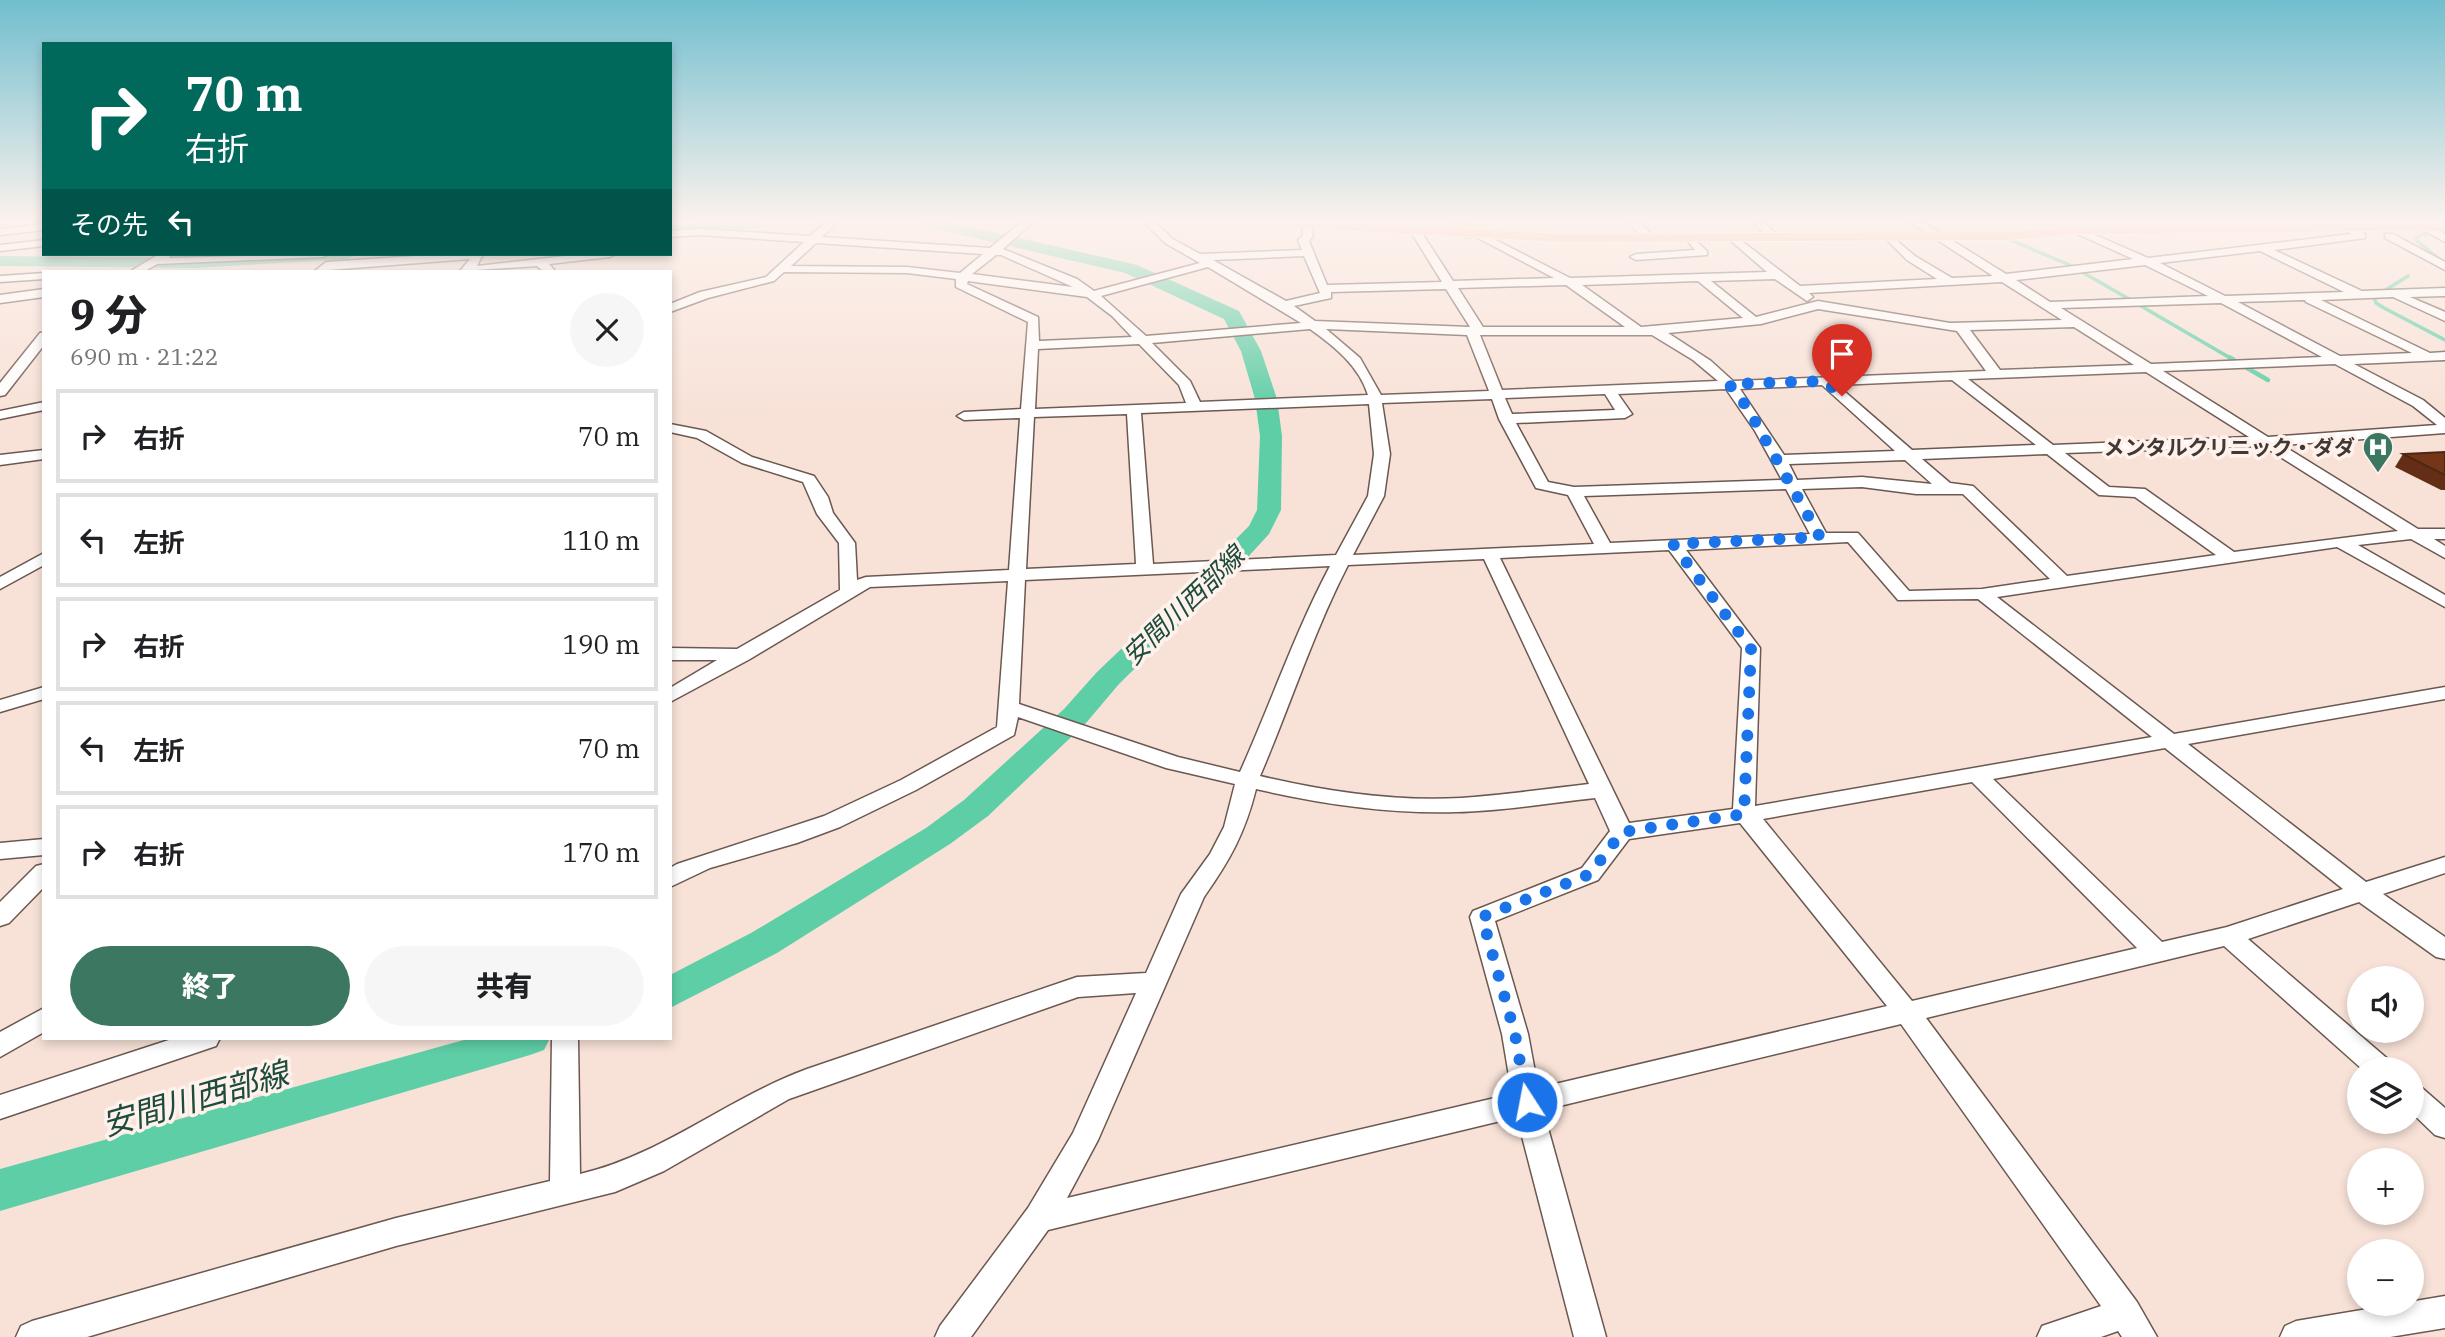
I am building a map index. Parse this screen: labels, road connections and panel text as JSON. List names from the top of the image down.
{
  "water": ["安間川西部線"],
  "places": {
    "hospital": ["メンタルクリニック・ダダ"]
  },
  "page": {
    "turn": ["70 m", "右折"],
    "then": "その先",
    "heading": ["9 分", "690 m · 21:22"],
    "list": [
      {
        "name": "右折",
        "value": "70 m"
      },
      {
        "name": "左折",
        "value": "110 m"
      },
      {
        "name": "右折",
        "value": "190 m"
      },
      {
        "name": "左折",
        "value": "70 m"
      },
      {
        "name": "右折",
        "value": "170 m"
      }
    ],
    "buttons": ["終了", "共有"],
    "map_buttons": ["+", "−"]
  }
}
